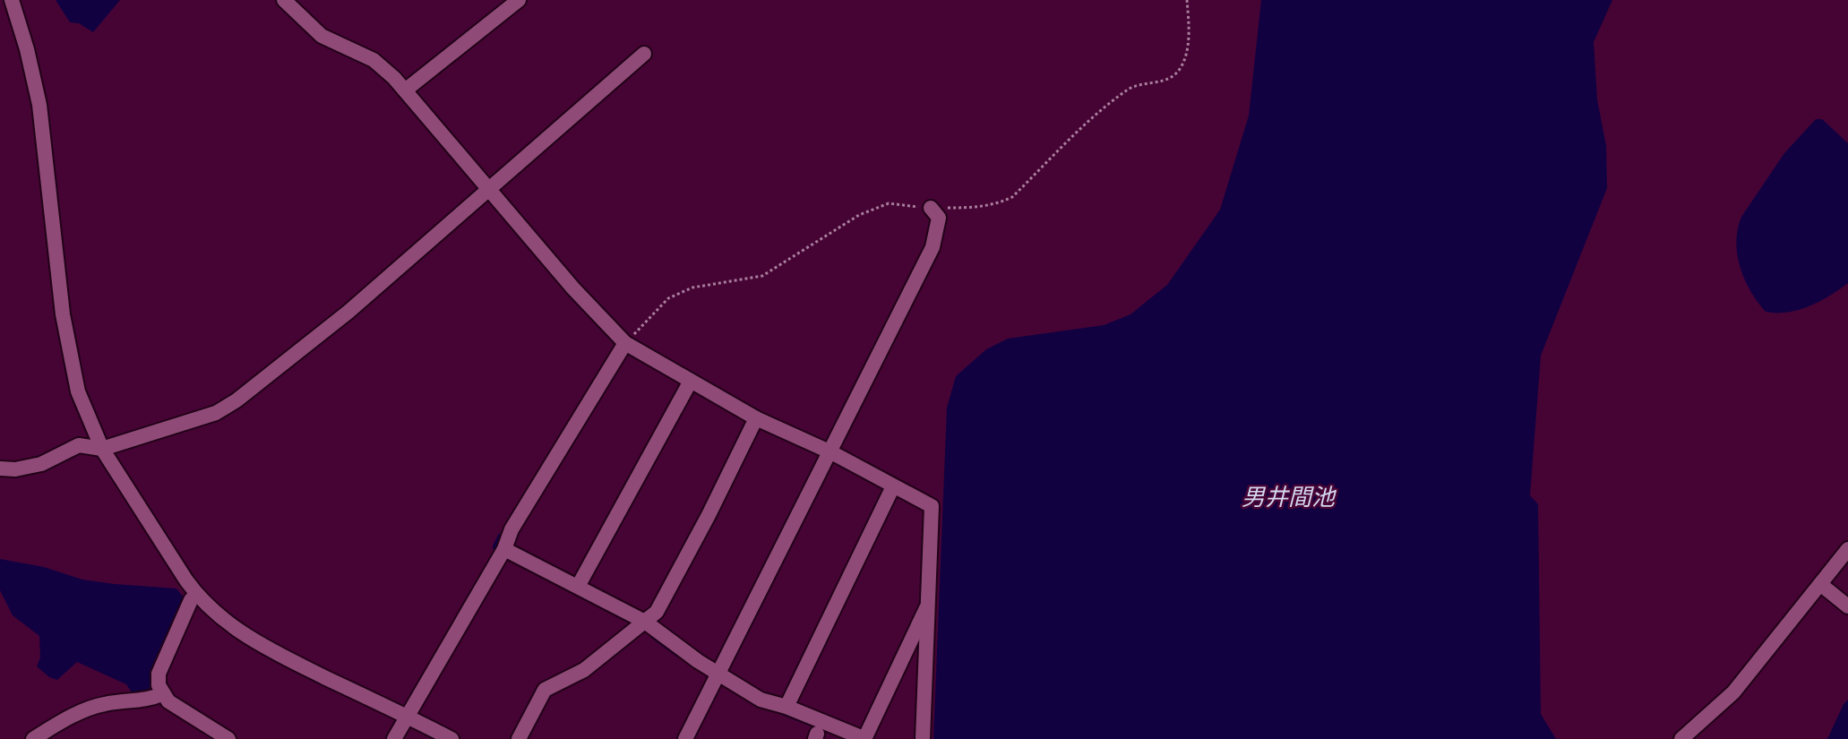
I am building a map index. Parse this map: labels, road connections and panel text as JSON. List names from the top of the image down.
{
  "water": ["男井間池"]
}
